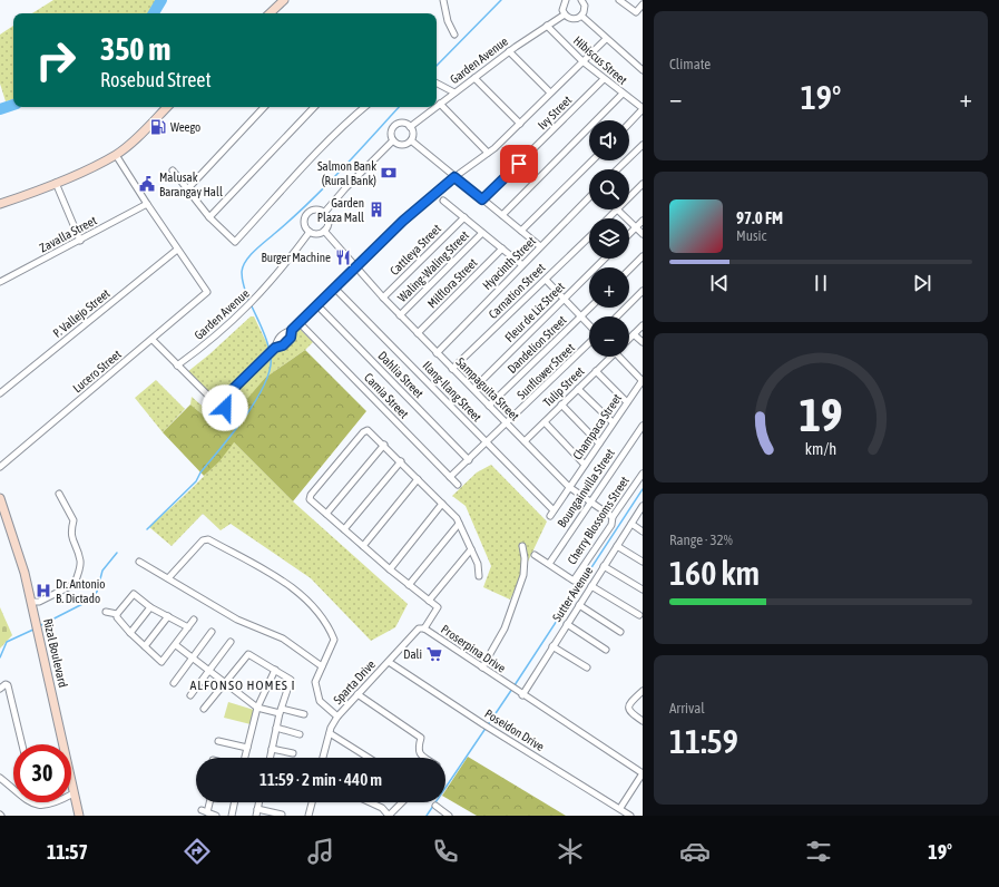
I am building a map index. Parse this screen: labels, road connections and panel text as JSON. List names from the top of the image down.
{
  "streets": {
    "main road": ["Rizal Boulevard"],
    "street": [
      "Garden Avenue",
      "Hibiscus Street",
      "Ivy Street",
      "Zavalla Street",
      "Cattleya Street",
      "Hyacinth Street",
      "Waling-Waling Street",
      "Milflora Street",
      "Carnation Street",
      "Fleur de Liz Street",
      "P. Vallejo Street",
      "Dandelion Street",
      "Lucero Street",
      "Sunflower Street",
      "Dahlia Street",
      "Tulip Street",
      "Sampaguita Street",
      "Ilang-Ilang Street",
      "Camia Street",
      "Champaca Street",
      "Boungainvilla Street",
      "Cherry Blossoms Street",
      "Sutter Avenue",
      "Proserpina Drive",
      "Sparta Drive",
      "Poseidon Drive"
    ]
  },
  "crossings": [
    ["Garden Avenue", "Hibiscus Street"],
    ["Garden Avenue", "Sampaguita Street"],
    ["Hibiscus Street", "Ivy Street"],
    ["Cattleya Street", "Sampaguita Street"],
    ["Hyacinth Street", "Sampaguita Street"],
    ["Waling-Waling Street", "Sampaguita Street"],
    ["Milflora Street", "Sampaguita Street"],
    ["Carnation Street", "Sampaguita Street"],
    ["Fleur de Liz Street", "Sampaguita Street"],
    ["P. Vallejo Street", "Lucero Street"],
    ["Dandelion Street", "Sampaguita Street"],
    ["Sunflower Street", "Dahlia Street"],
    ["Sunflower Street", "Sampaguita Street"],
    ["Sunflower Street", "Ilang-Ilang Street"],
    ["Sunflower Street", "Camia Street"],
    ["Tulip Street", "Sampaguita Street"],
    ["Sampaguita Street", "Champaca Street"],
    ["Sampaguita Street", "Boungainvilla Street"],
    ["Sampaguita Street", "Cherry Blossoms Street"],
    ["Ilang-Ilang Street", "Champaca Street"],
    ["Boungainvilla Street", "Cherry Blossoms Street"],
    ["Sutter Avenue", "Proserpina Drive"],
    ["Proserpina Drive", "Sparta Drive"],
    ["Sparta Drive", "Poseidon Drive"]
  ],
  "districts": ["ALFONSO HOMES I"],
  "places": {
    "fuel station": ["Weego"],
    "bank": ["Salmon Bank (Rural Bank)"],
    "public building": ["Malusak Barangay Hall"],
    "building": ["Garden Plaza Mall"],
    "restaurant": ["Burger Machine"],
    "hospital": ["Dr. Antonio B. Dictado"],
    "supermarket": ["Dali"]
  },
  "page": {
    "tile": [
      "Climate",
      ["Range · 32%", "160 km"],
      ["Arrival", "11:59"]
    ],
    "turn": ["350 m", "Rosebud Street"],
    "heat": ["−", "19°", "+"],
    "map_buttons": ["+", "−"],
    "song": ["97.0 FM", "Music"],
    "limit": "30",
    "trip": "11:59 · 2 min · 440 m",
    "tabs": ["11:57", "19°"],
    "gauge": ["19", "km/h"]
  }
}
